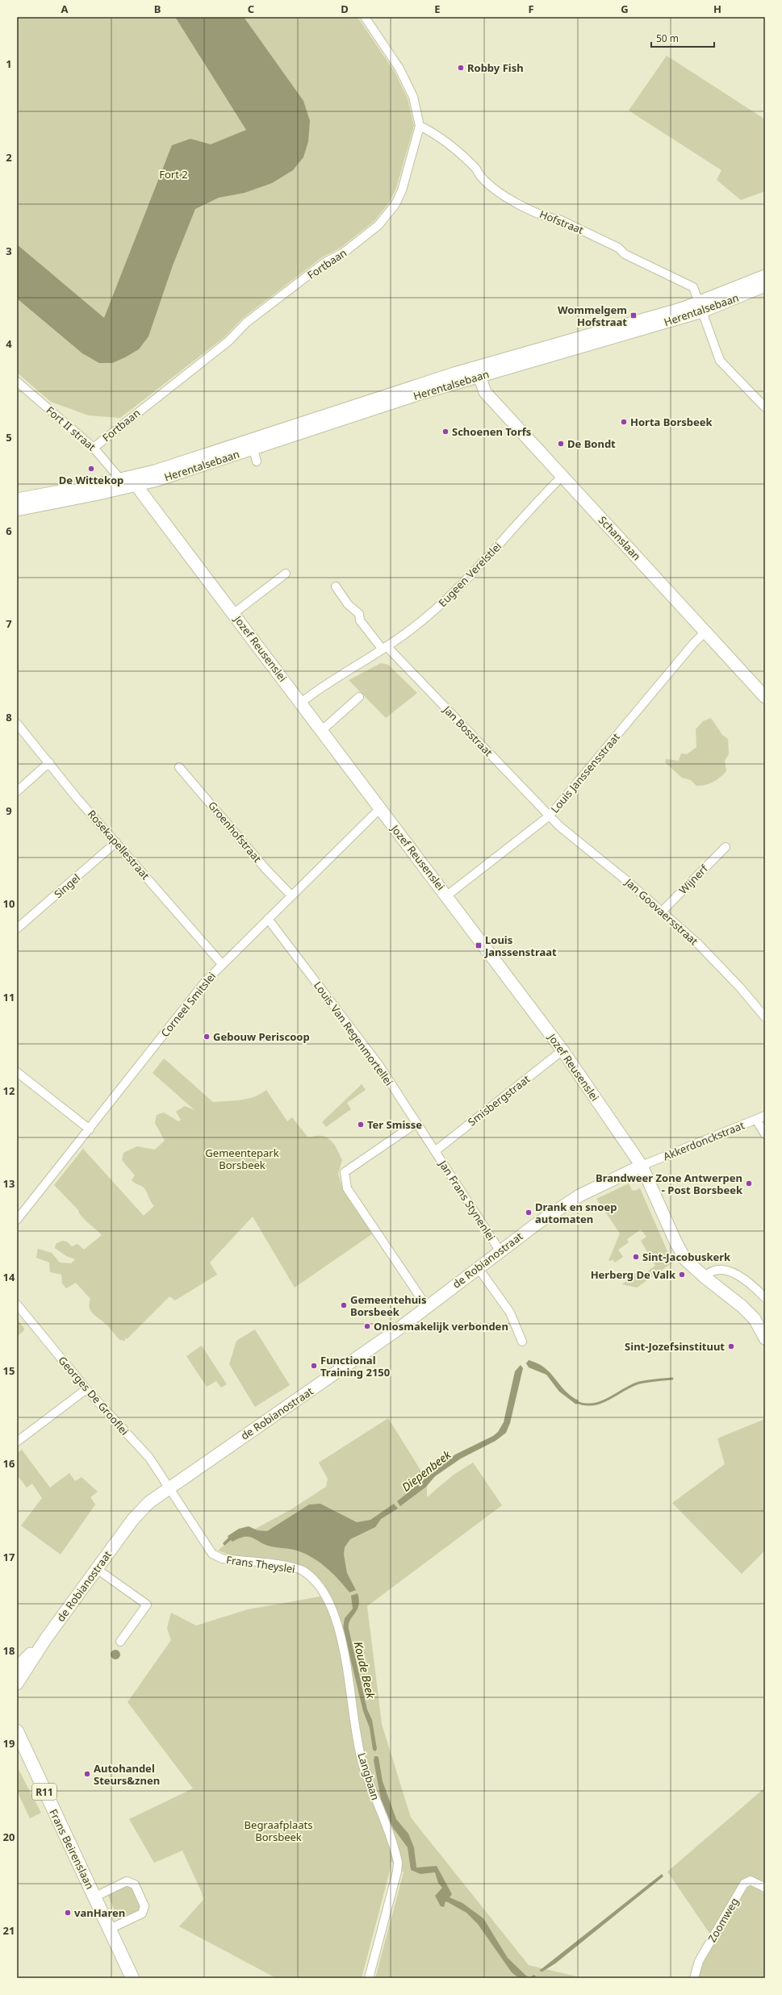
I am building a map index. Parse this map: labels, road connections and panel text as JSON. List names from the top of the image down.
{
  "streets": {
    "main road": ["R11", "Frans Beirenslaan"],
    "street": [
      "Hofstraat",
      "Fortbaan",
      "Herentalsebaan",
      "Fort II straat",
      "Schanslaan",
      "Eugeen Verelstlei",
      "Jozef Reusenslei",
      "Jan Bosstraat",
      "Louis Janssensstraat",
      "Groenhofstraat",
      "Rosekapellestraat",
      "Wijnerf",
      "Singel",
      "Jan Goovaersstraat",
      "Corneel Smitslei",
      "Louis Van Regenmortellei",
      "Smisbergstraat",
      "Akkerdonckstraat",
      "Jan Frans Stynenlei",
      "de Robianostraat",
      "Georges De Grooflei",
      "Frans Theyslei",
      "Langbaan",
      "Zoomweg"
    ]
  },
  "crossings": [
    ["Hofstraat", "Fortbaan"],
    ["Hofstraat", "Herentalsebaan"],
    ["Fortbaan", "Fort II straat"],
    ["Herentalsebaan", "Fort II straat"],
    ["Herentalsebaan", "Schanslaan"],
    ["Herentalsebaan", "Jozef Reusenslei"],
    ["Schanslaan", "Eugeen Verelstlei"],
    ["Schanslaan", "Louis Janssensstraat"],
    ["Eugeen Verelstlei", "Jozef Reusenslei"],
    ["Eugeen Verelstlei", "Jan Bosstraat"],
    ["Jozef Reusenslei", "Louis Janssensstraat"],
    ["Jozef Reusenslei", "Corneel Smitslei"],
    ["Jozef Reusenslei", "Smisbergstraat"],
    ["Jozef Reusenslei", "Akkerdonckstraat"],
    ["Jozef Reusenslei", "de Robianostraat"],
    ["Jan Bosstraat", "Louis Janssensstraat"],
    ["Jan Bosstraat", "Jan Goovaersstraat"],
    ["Louis Janssensstraat", "Jan Goovaersstraat"],
    ["Groenhofstraat", "Corneel Smitslei"],
    ["Rosekapellestraat", "Singel"],
    ["Rosekapellestraat", "Corneel Smitslei"],
    ["Wijnerf", "Jan Goovaersstraat"],
    ["Corneel Smitslei", "Louis Van Regenmortellei"],
    ["Louis Van Regenmortellei", "Smisbergstraat"],
    ["Louis Van Regenmortellei", "Jan Frans Stynenlei"],
    ["Smisbergstraat", "Jan Frans Stynenlei"],
    ["Akkerdonckstraat", "de Robianostraat"],
    ["Jan Frans Stynenlei", "de Robianostraat"],
    ["de Robianostraat", "Georges De Grooflei"],
    ["de Robianostraat", "Frans Theyslei"],
    ["Georges De Grooflei", "Frans Theyslei"],
    ["Frans Theyslei", "Langbaan"]
  ],
  "water": ["Diepenbeek", "Koude Beek"],
  "parks": ["Fort 2", "Gemeentepark Borsbeek", "Begraafplaats Borsbeek"],
  "places": {
    "other": [
      "Robby Fish",
      "Horta Borsbeek",
      "Schoenen Torfs",
      "De Bondt",
      "De Wittekop",
      "Gebouw Periscoop",
      "Ter Smisse",
      "Brandweer Zone Antwerpen - Post Borsbeek",
      "Drank en snoep automaten",
      "Sint-Jacobuskerk",
      "Herberg De Valk",
      "Gemeentehuis Borsbeek",
      "Onlosmakelijk verbonden",
      "Sint-Jozefsinstituut",
      "Functional Training 2150",
      "Autohandel Steurs&znen",
      "vanHaren"
    ],
    "transit": ["Wommelgem Hofstraat", "Louis Janssenstraat"]
  },
  "scale_bar": "50 m",
  "grid": {
    "columns": [
      "A",
      "B",
      "C",
      "D",
      "E",
      "F",
      "G",
      "H"
    ],
    "rows": [
      "1",
      "2",
      "3",
      "4",
      "5",
      "6",
      "7",
      "8",
      "9",
      "10",
      "11",
      "12",
      "13",
      "14",
      "15",
      "16",
      "17",
      "18",
      "19",
      "20",
      "21"
    ]
  }
}
